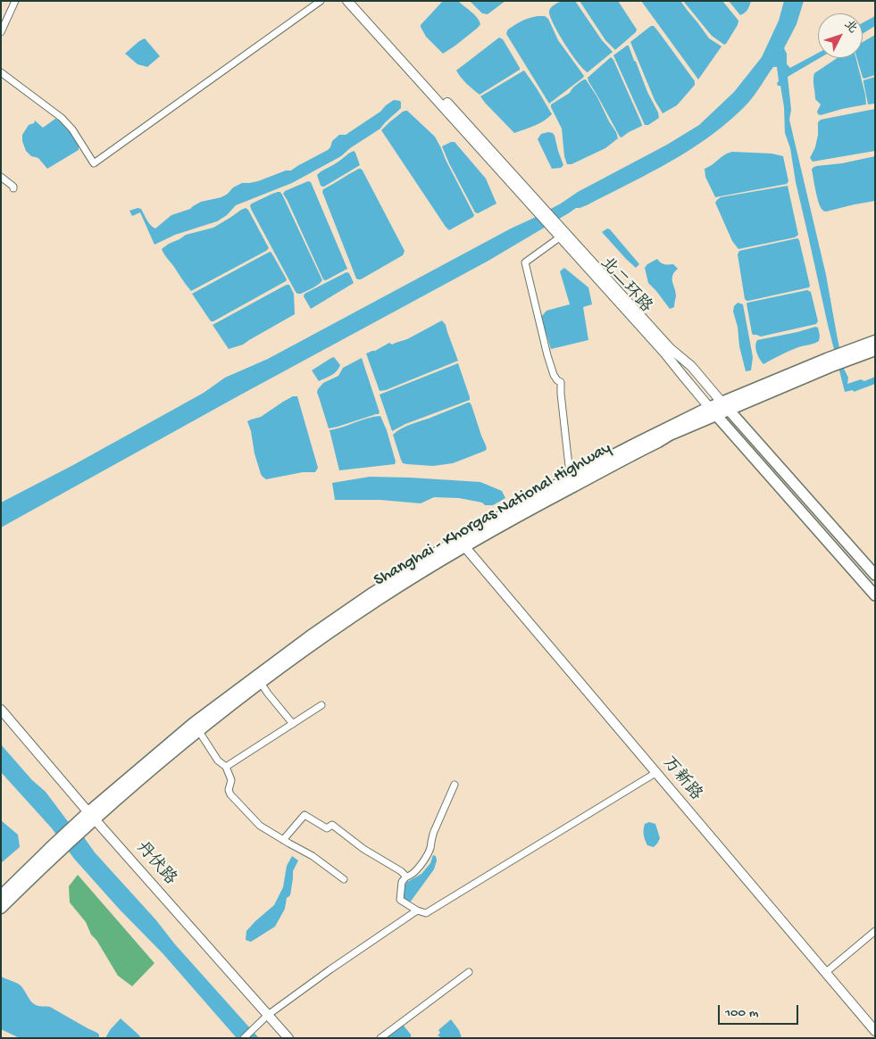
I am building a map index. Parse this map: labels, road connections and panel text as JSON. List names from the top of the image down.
{
  "streets": {
    "highway": ["Shanghai - Khorgas National Highway"],
    "main road": ["北二环路", "万新路", "丹伏路"]
  },
  "crossings": [
    ["北二环路", "Shanghai - Khorgas National Highway"],
    ["Shanghai - Khorgas National Highway", "万新路"],
    ["Shanghai - Khorgas National Highway", "丹伏路"]
  ],
  "scale_bar": "100 m",
  "north": "top right"
}
